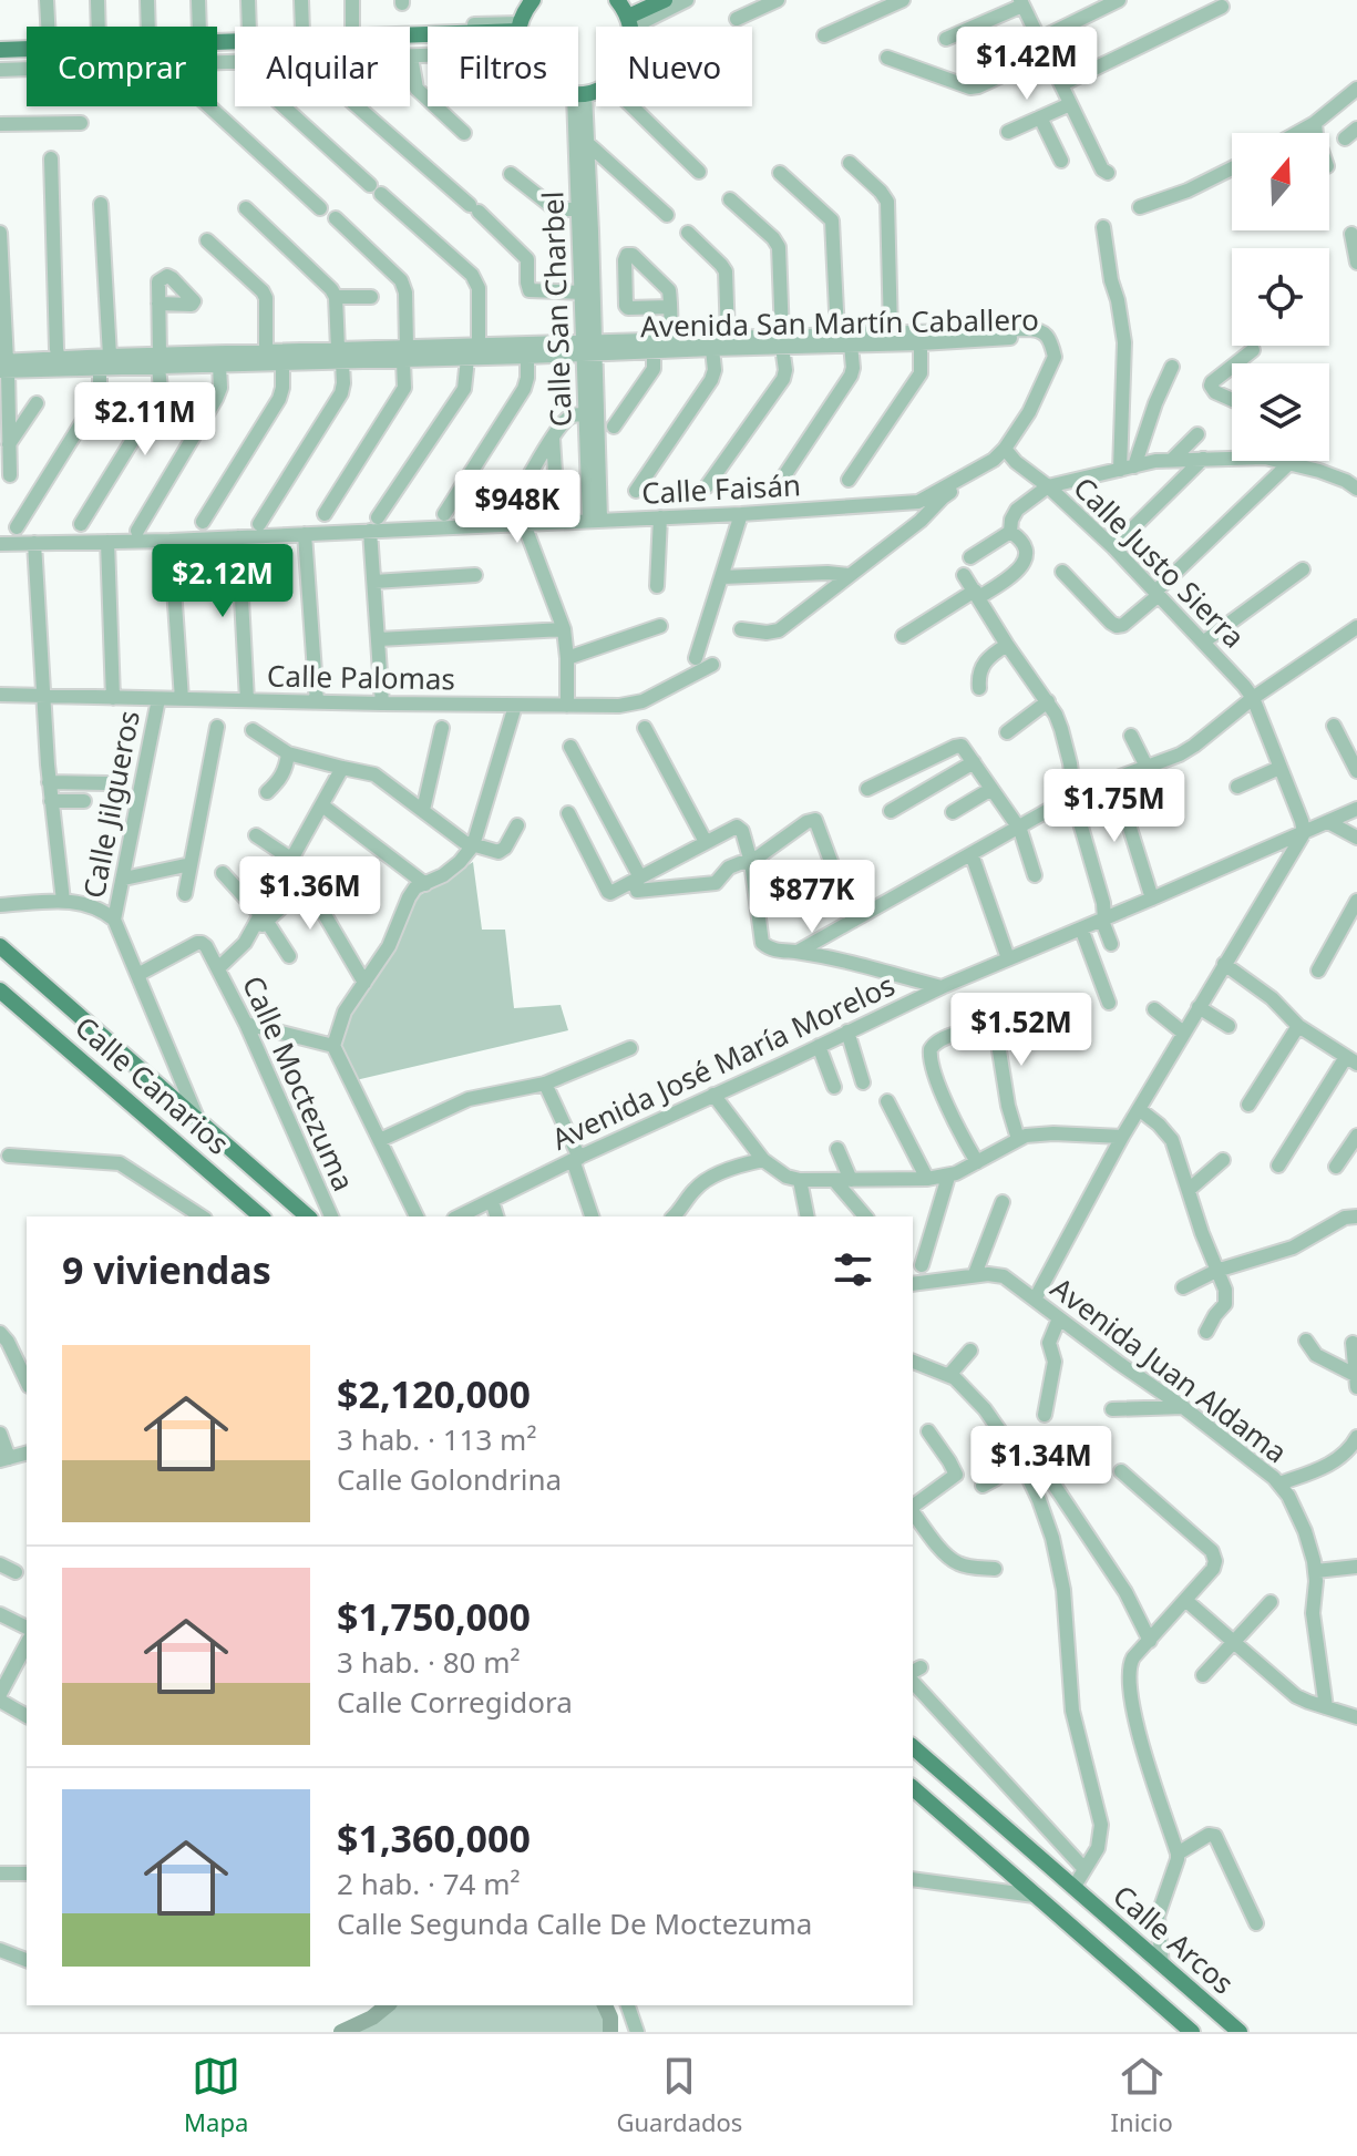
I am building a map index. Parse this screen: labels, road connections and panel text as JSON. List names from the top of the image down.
{
  "streets": {
    "main road": ["Calle Canarios", "Calle Arcos"],
    "street": [
      "Calle San Charbel",
      "Avenida San Martín Caballero",
      "Calle Faisán",
      "Calle Justo Sierra",
      "Calle Palomas",
      "Calle Jilgueros",
      "Avenida José María Morelos",
      "Calle Moctezuma",
      "Avenida Juan Aldama"
    ]
  },
  "crossings": [
    ["Calle San Charbel", "Avenida San Martín Caballero"],
    ["Calle San Charbel", "Calle Faisán"],
    ["Calle Faisán", "Calle Justo Sierra"],
    ["Calle Justo Sierra", "Avenida José María Morelos"],
    ["Calle Palomas", "Calle Jilgueros"]
  ],
  "north": "top",
  "page": {
    "price": [
      "$1.42M",
      "$2.11M",
      "$948K",
      "$2.12M",
      "$1.75M",
      "$1.36M",
      "$877K",
      "$1.52M",
      "$1.34M"
    ],
    "chip": [
      "Comprar",
      "Alquilar",
      "Filtros",
      "Nuevo"
    ],
    "heading": "9 viviendas",
    "list": [
      {
        "name": "$2,120,000",
        "note": "3 hab. · 113 m² · Calle Golondrina"
      },
      {
        "name": "$1,750,000",
        "note": "3 hab. · 80 m² · Calle Corregidora"
      },
      {
        "name": "$1,360,000",
        "note": "2 hab. · 74 m² · Calle Segunda Calle De Moctezuma"
      }
    ],
    "tabs": ["Mapa", "Guardados", "Inicio"]
  }
}
